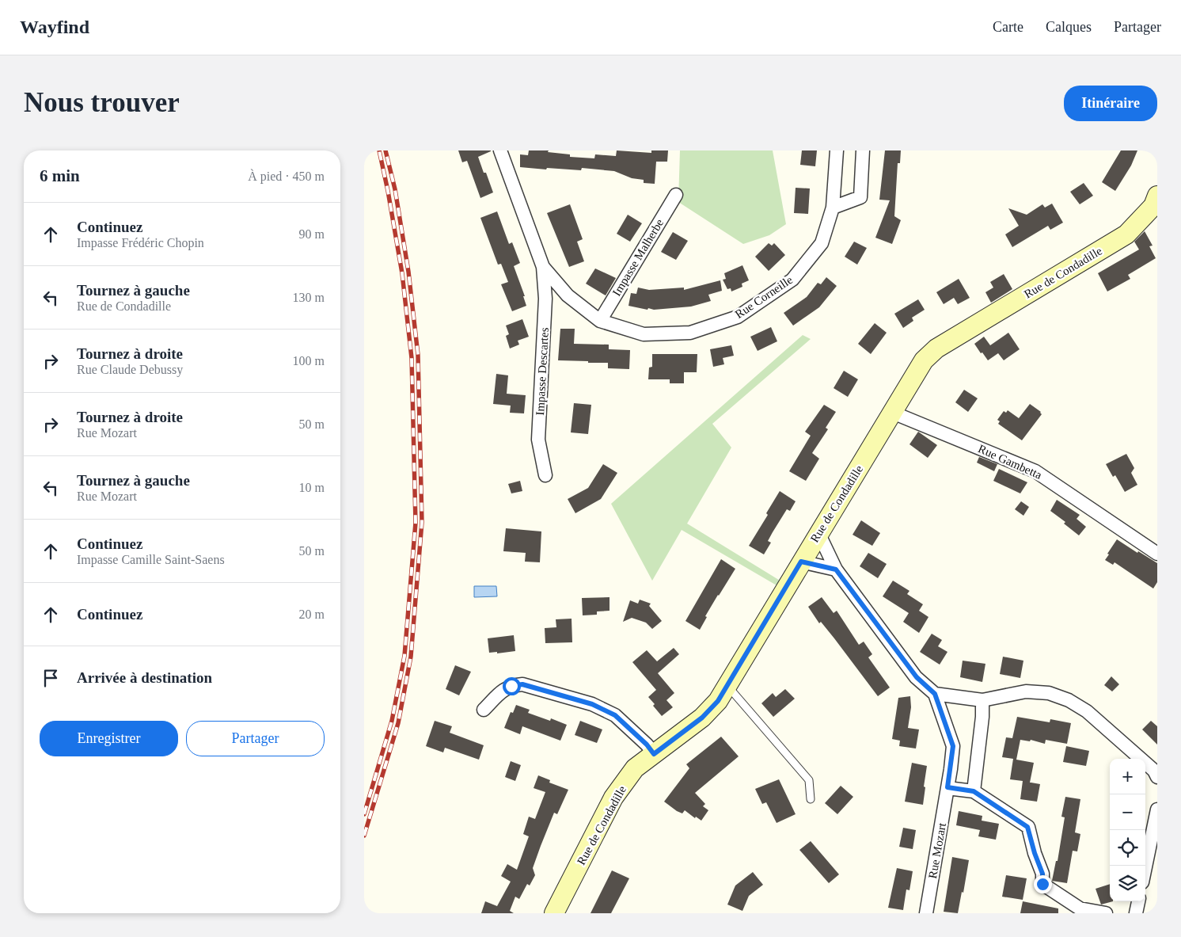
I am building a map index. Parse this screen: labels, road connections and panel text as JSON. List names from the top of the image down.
{
  "streets": {
    "street": [
      "Impasse Malherbe",
      "Rue de Condadille",
      "Rue Corneille",
      "Impasse Descartes",
      "Rue Gambetta",
      "Rue Mozart"
    ]
  },
  "crossings": [
    ["Impasse Malherbe", "Rue Corneille"],
    ["Rue de Condadille", "Rue Gambetta"],
    ["Rue Corneille", "Impasse Descartes"]
  ],
  "page": {
    "header": "Wayfind",
    "nav": ["Carte", "Calques", "Partager"],
    "buttons": [
      "Itinéraire",
      ["Enregistrer", "Partager"]
    ],
    "title": "Nous trouver",
    "heading": ["6 min", "À pied · 450 m"],
    "list": [
      ["Continuez", "Impasse Frédéric Chopin", "90 m"],
      ["Tournez à gauche", "Rue de Condadille", "130 m"],
      ["Tournez à droite", "Rue Claude Debussy", "100 m"],
      ["Tournez à droite", "Rue Mozart", "50 m"],
      ["Tournez à gauche", "Rue Mozart", "10 m"],
      ["Continuez", "Impasse Camille Saint-Saens", "50 m"],
      ["Continuez", "20 m"],
      "Arrivée à destination"
    ],
    "map_buttons": ["+", "−"]
  }
}
